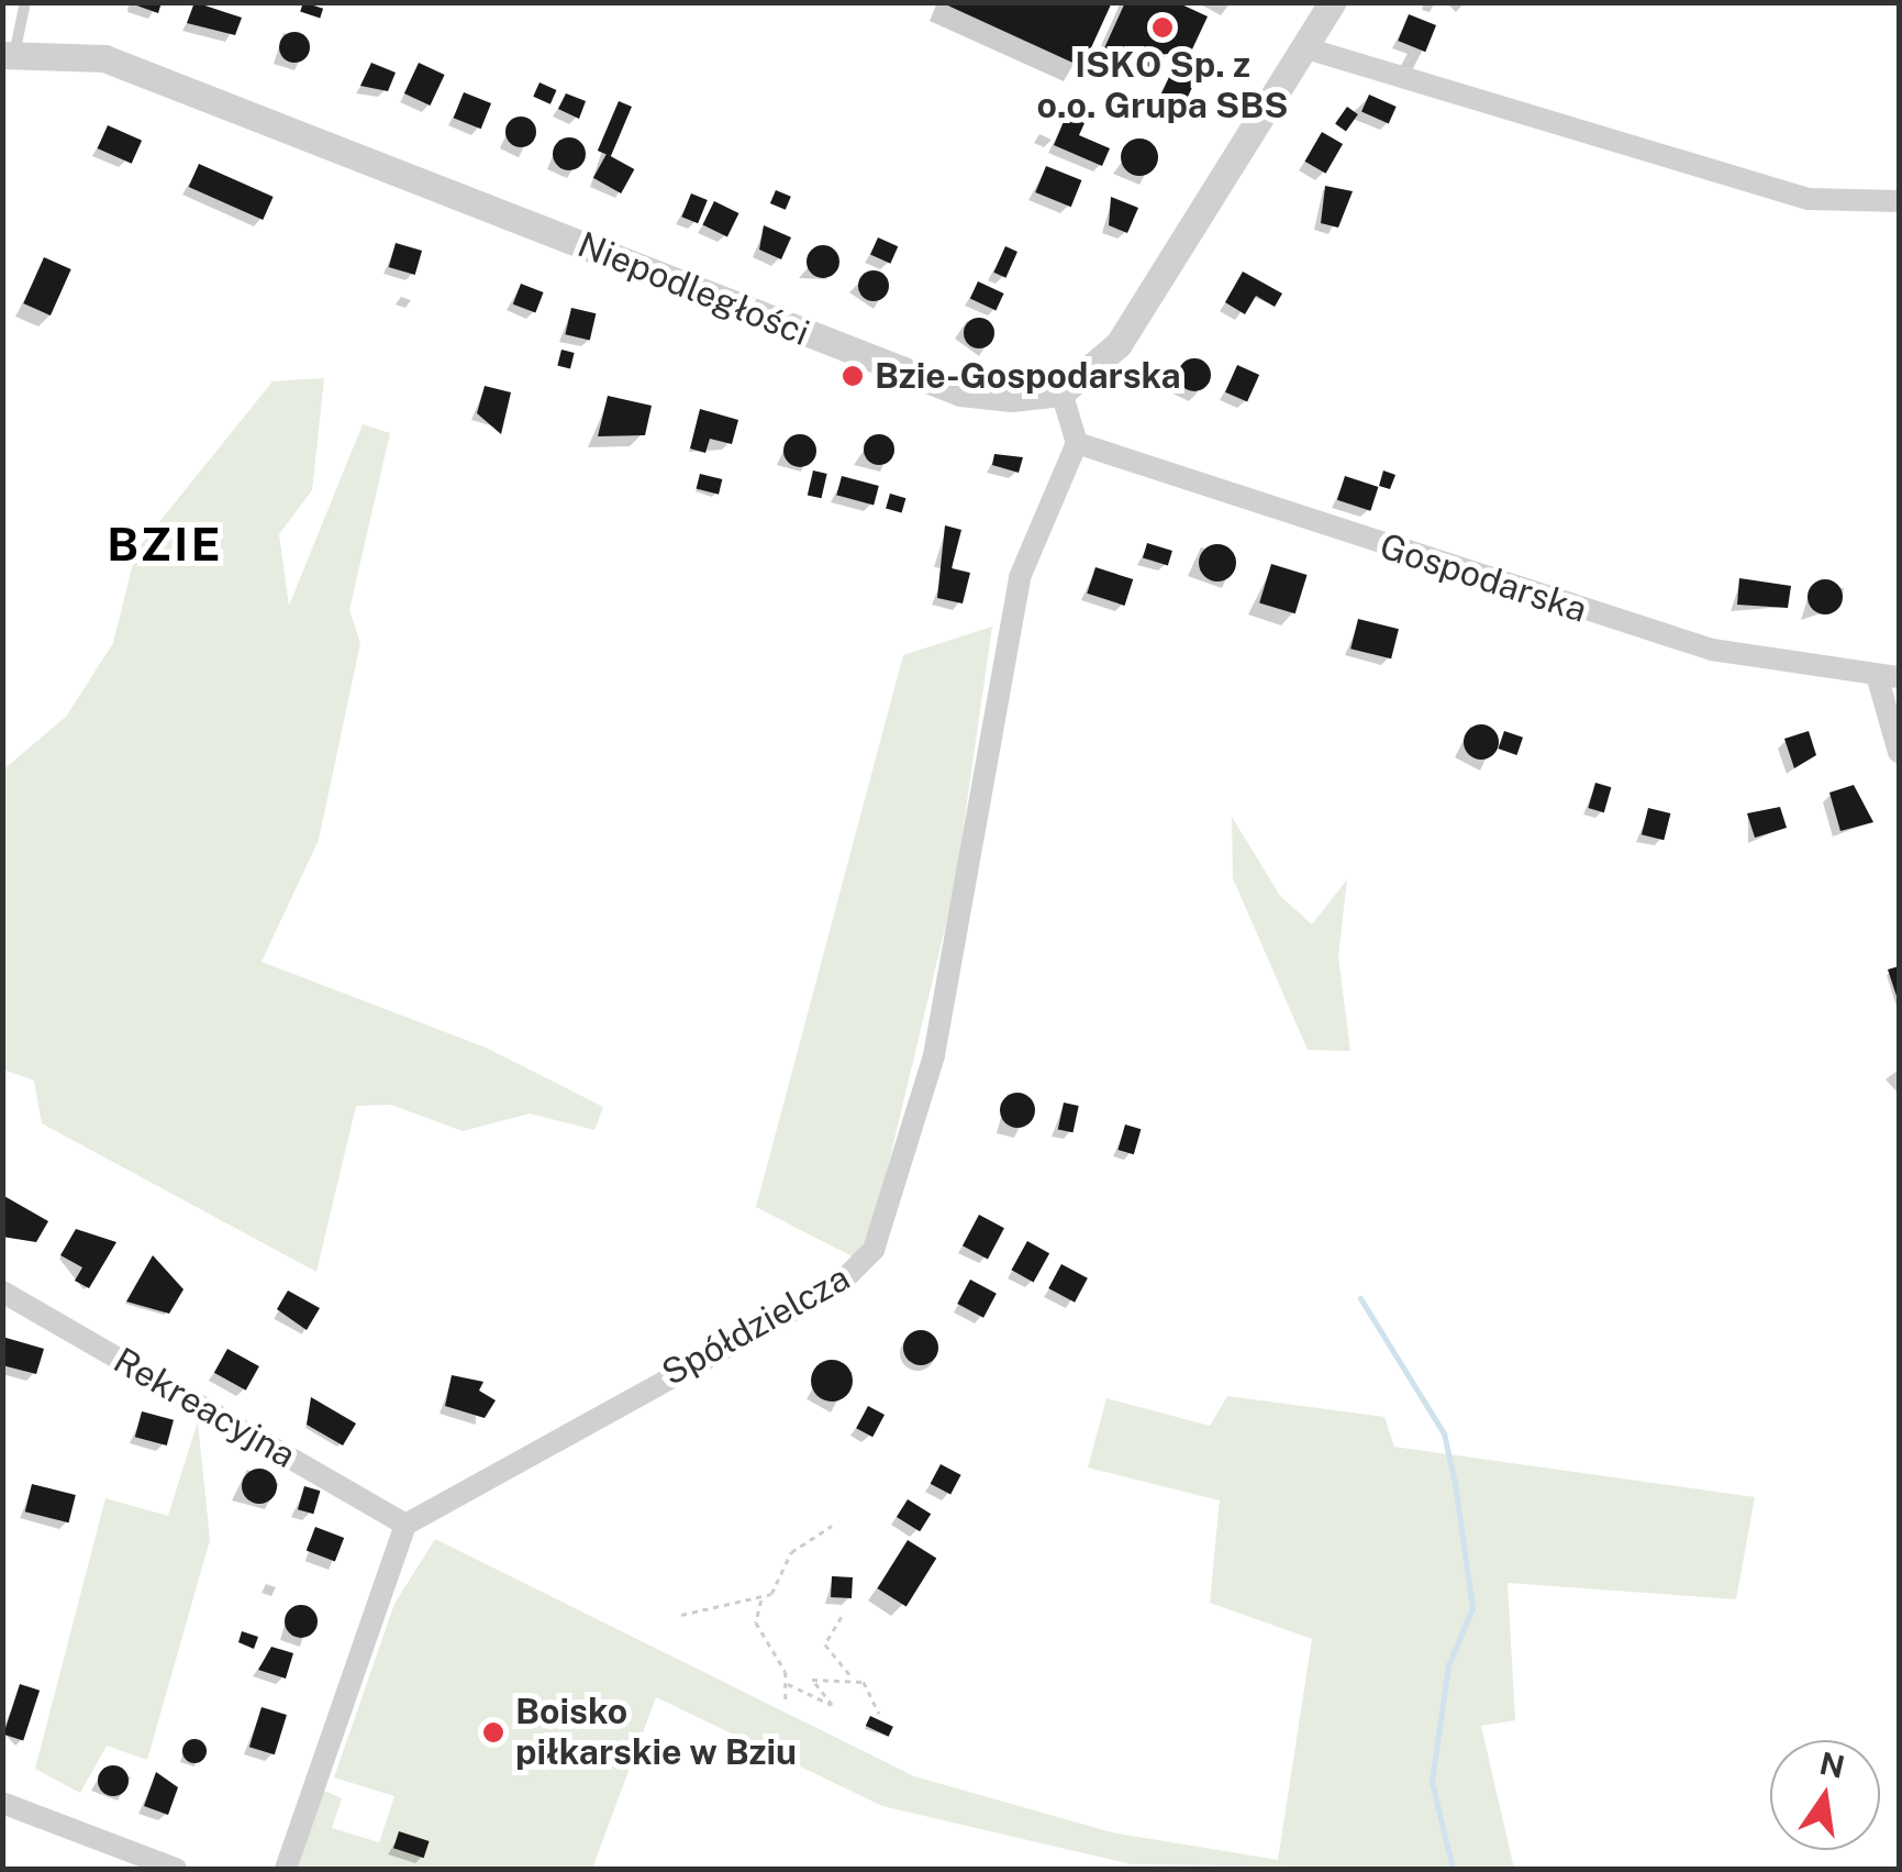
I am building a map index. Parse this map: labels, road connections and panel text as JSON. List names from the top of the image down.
{
  "streets": {
    "street": [
      "Niepodległości",
      "Gospodarska",
      "Spółdzielcza",
      "Rekreacyjna"
    ]
  },
  "crossings": [
    ["Gospodarska", "Spółdzielcza"],
    ["Spółdzielcza", "Rekreacyjna"]
  ],
  "districts": ["BZIE"],
  "places": ["ISKO Sp. z o.o. Grupa SBS", "Bzie-Gospodarska", "Boisko piłkarskie w Bziu"],
  "north": "top"
}
